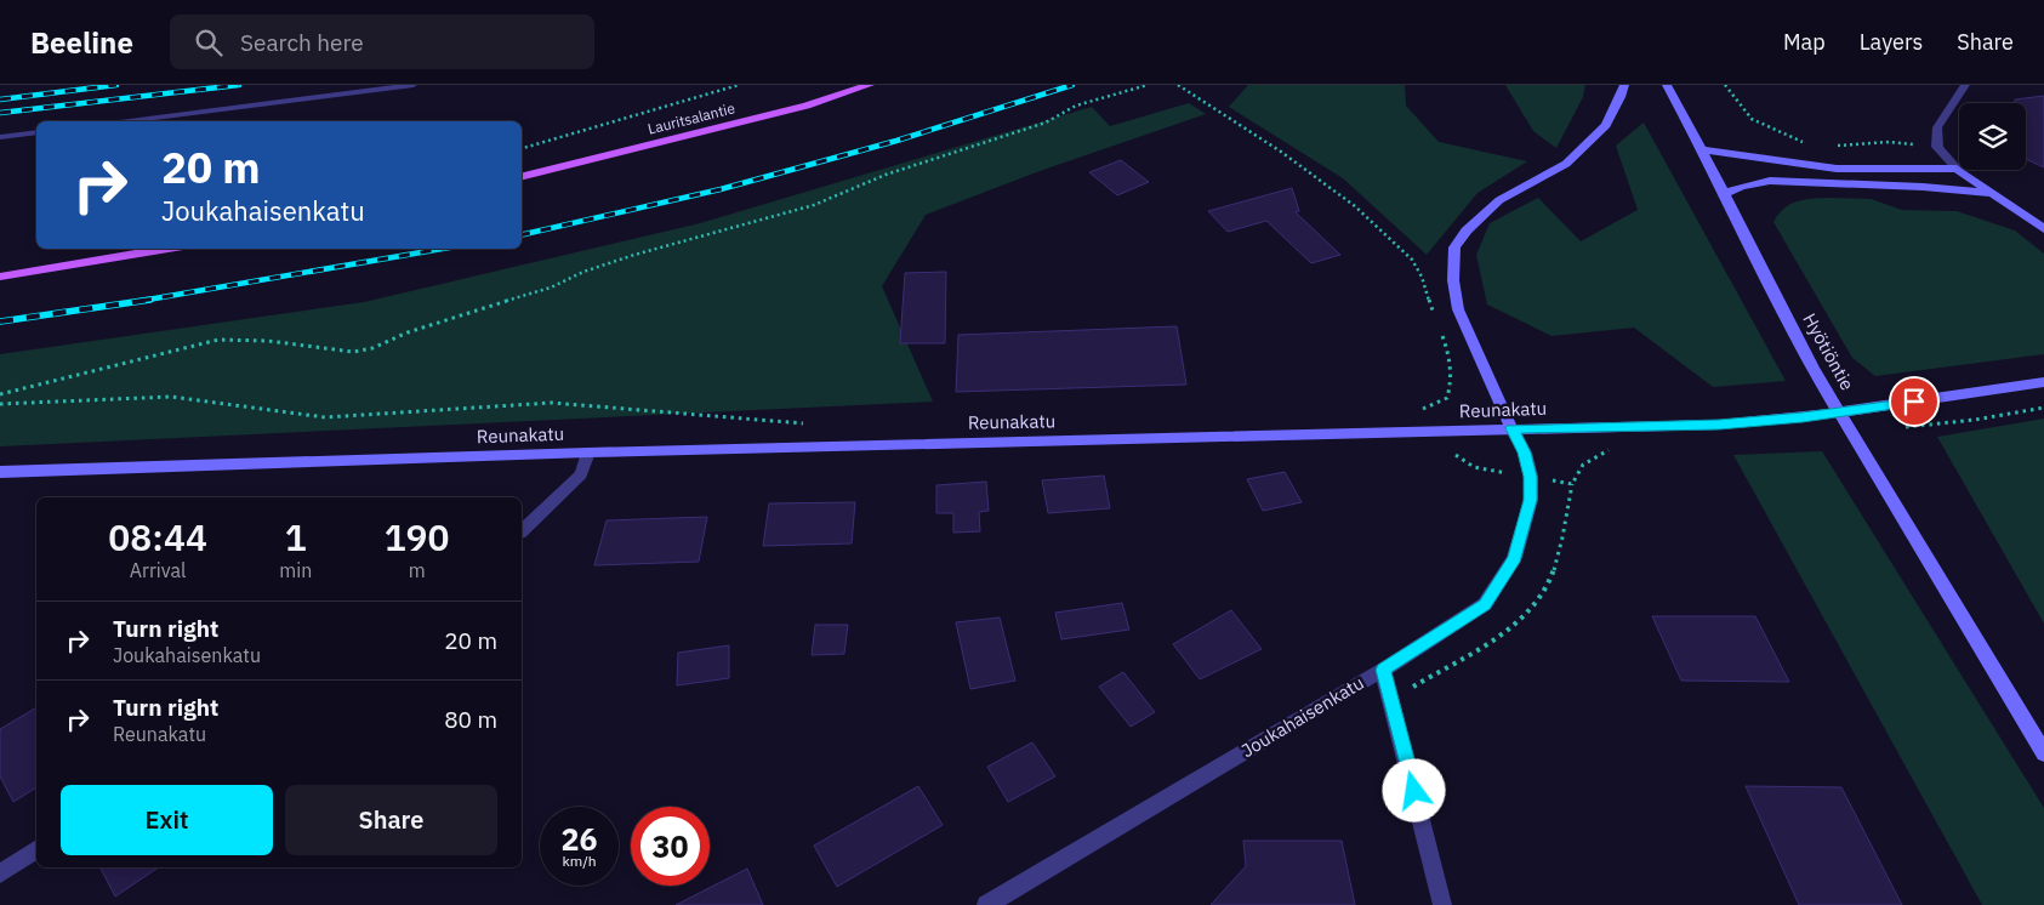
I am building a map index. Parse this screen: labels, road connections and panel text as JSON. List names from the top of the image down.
{
  "streets": {
    "main road": ["Lauritsalantie", "Hyötiöntie", "Reunakatu"],
    "street": ["Joukahaisenkatu"]
  },
  "crossings": [
    ["Reunakatu", "Joukahaisenkatu"]
  ],
  "page": {
    "header": "Beeline",
    "search": "Search here",
    "nav": ["Map", "Layers", "Share"],
    "turn": ["20 m", "Joukahaisenkatu"],
    "eta": [
      "08:44",
      "Arrival",
      "1",
      "min",
      "190",
      "m"
    ],
    "list": [
      {
        "name": "Turn right",
        "note": "Joukahaisenkatu",
        "value": "20 m"
      },
      {
        "name": "Turn right",
        "note": "Reunakatu",
        "value": "80 m"
      }
    ],
    "buttons": ["Exit", "Share"],
    "speed": "26 km/h",
    "limit": "30"
  }
}
